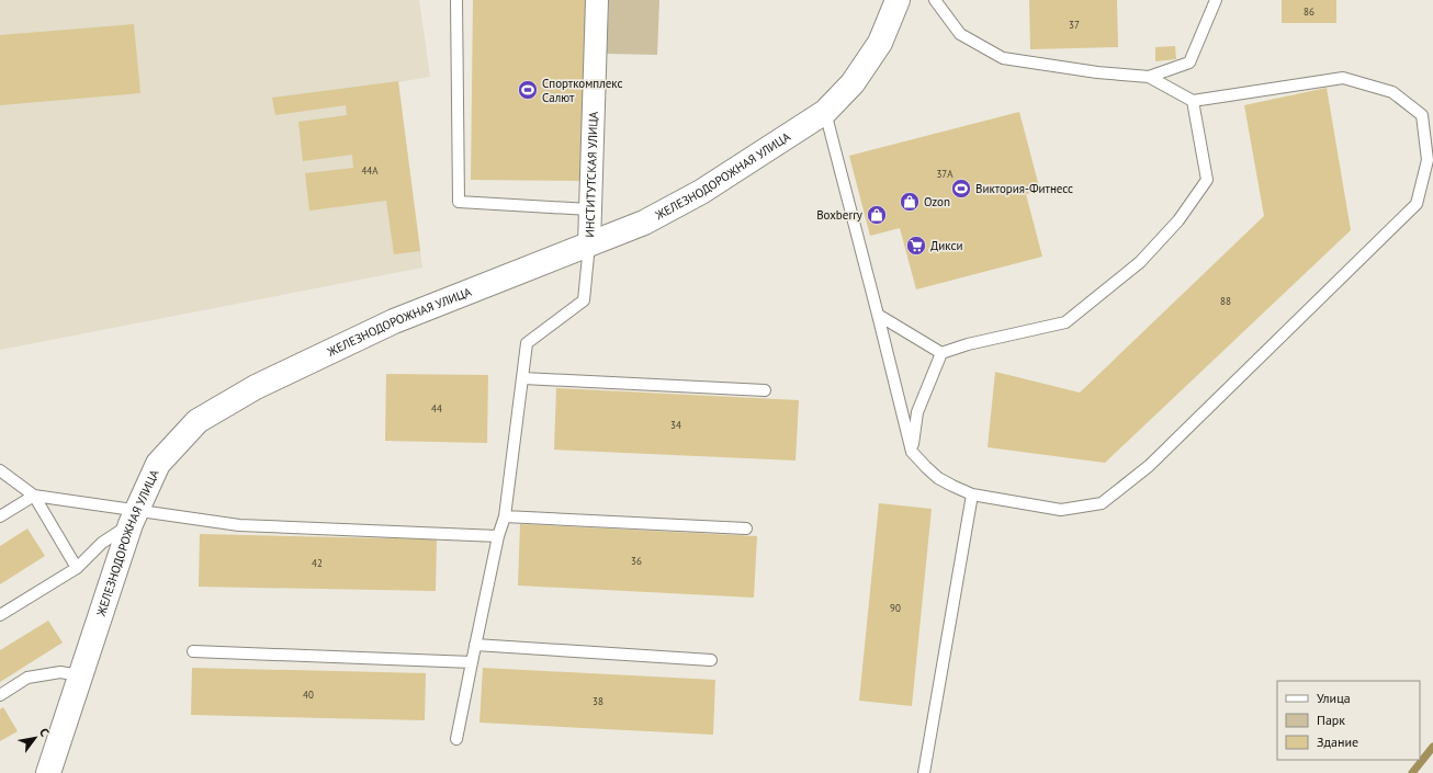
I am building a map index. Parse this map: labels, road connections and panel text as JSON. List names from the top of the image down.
{
  "streets": {
    "street": ["ИНСТИТУТСКАЯ УЛИЦА", "ЖЕЛЕЗНОДОРОЖНАЯ УЛИЦА"]
  },
  "crossings": [
    ["ИНСТИТУТСКАЯ УЛИЦА", "ЖЕЛЕЗНОДОРОЖНАЯ УЛИЦА"]
  ],
  "places": {
    "sports": ["Спорткомплекс Салют", "Виктория-Фитнесс"],
    "shop": ["Ozon", "Boxberry"],
    "supermarket": ["Дикси"]
  },
  "house_numbers": [
    "86",
    "37",
    "44А",
    "37А",
    "88",
    "44",
    "34",
    "36",
    "42",
    "90",
    "40",
    "38"
  ],
  "legend": ["Улица", "Парк", "Здание"],
  "north": "top right"
}
